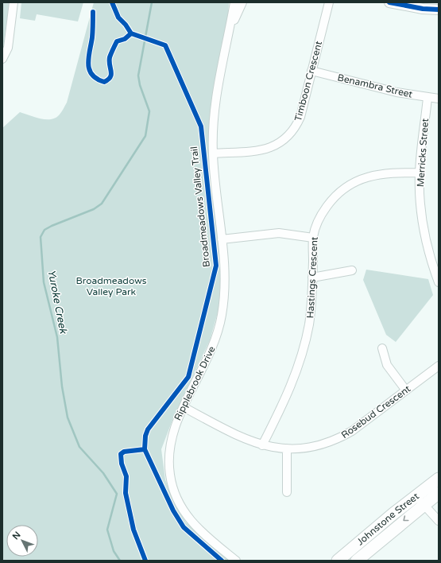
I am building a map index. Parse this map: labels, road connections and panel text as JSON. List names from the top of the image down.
{
  "streets": {
    "main road": ["Johnstone Street"],
    "street": [
      "Timboon Crescent",
      "Benambra Street",
      "Merricks Street",
      "Hastings Crescent",
      "Ripplebrook Drive",
      "Rosebud Crescent"
    ],
    "cycle path": ["Broadmeadows Valley Trail"]
  },
  "crossings": [
    ["Timboon Crescent", "Benambra Street"],
    ["Timboon Crescent", "Ripplebrook Drive"],
    ["Benambra Street", "Merricks Street"],
    ["Merricks Street", "Hastings Crescent"],
    ["Hastings Crescent", "Rosebud Crescent"],
    ["Ripplebrook Drive", "Rosebud Crescent"]
  ],
  "water": ["Yuroke Creek"],
  "parks": ["Broadmeadows Valley Park"],
  "north": "top left"
}
